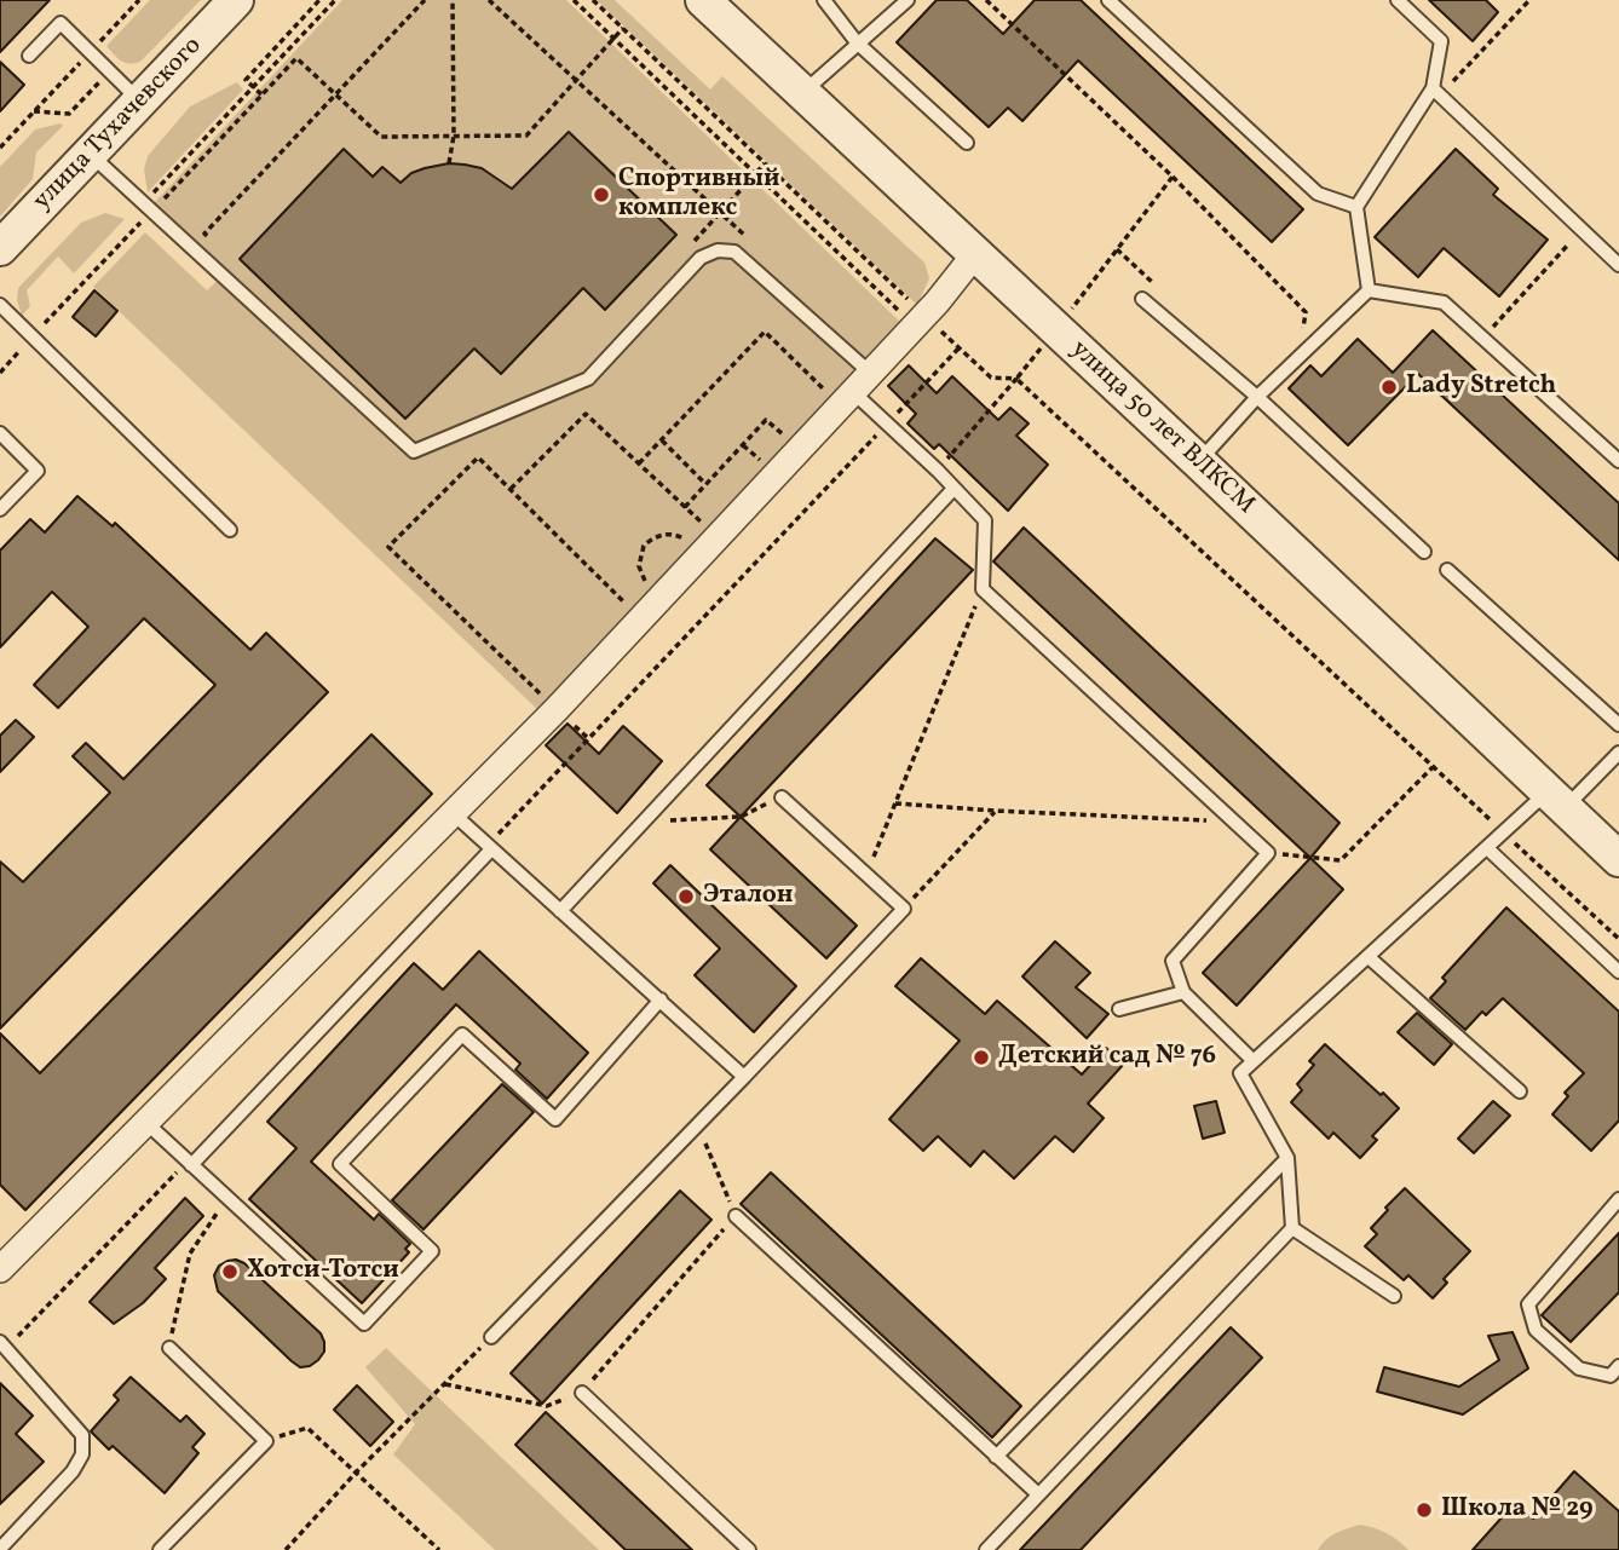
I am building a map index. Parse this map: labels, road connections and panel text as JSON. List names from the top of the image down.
{
  "streets": {
    "street": ["улица Тухачевского", "улица 50 лет ВЛКСМ"]
  },
  "places": [
    "Спортивный комплекс",
    "Lady Stretch",
    "Эталон",
    "Детский сад № 76",
    "Хотси-Тотси",
    "Школа № 29"
  ]
}
